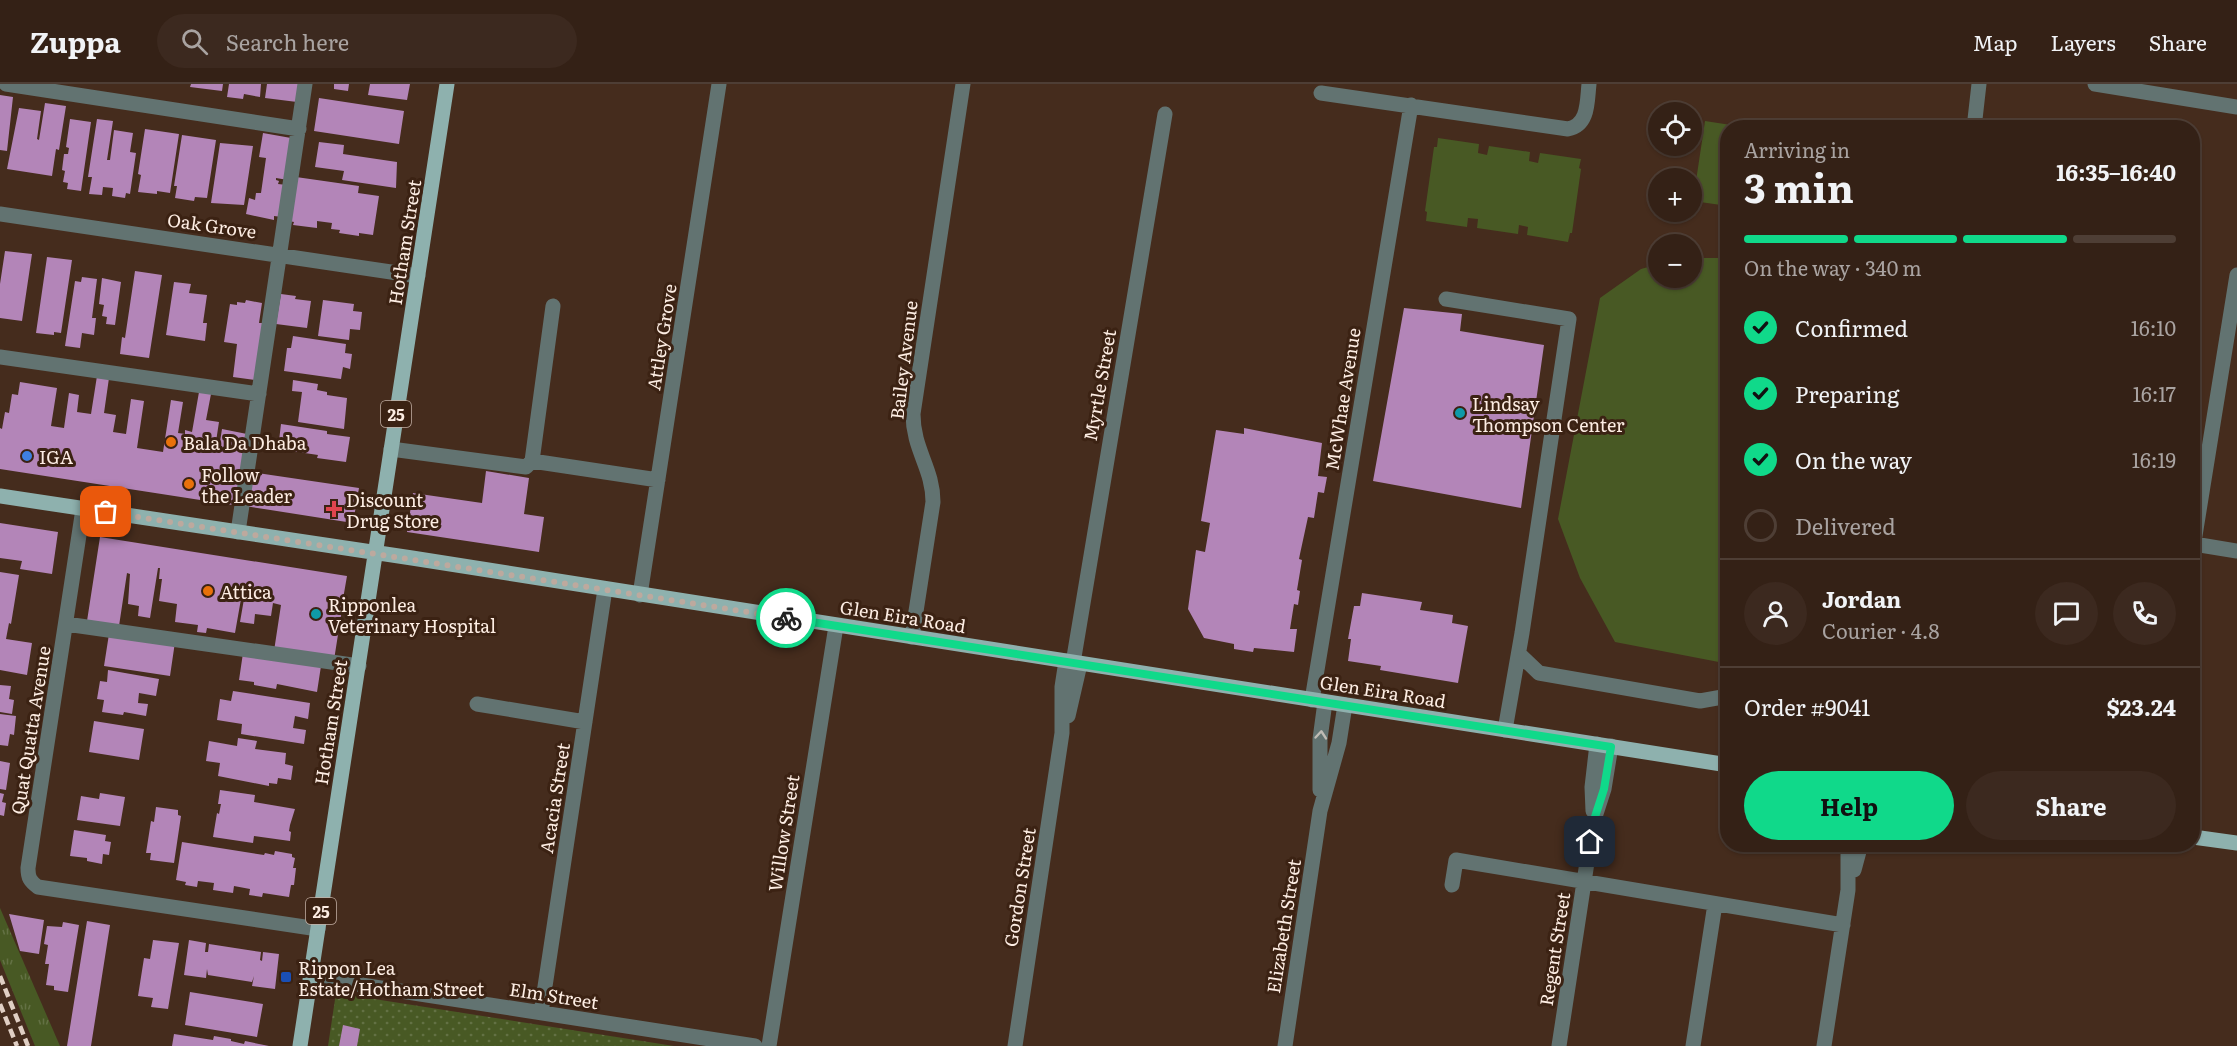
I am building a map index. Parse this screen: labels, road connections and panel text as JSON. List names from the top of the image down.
{
  "streets": {
    "main road": ["Hotham Street", "25", "Glen Eira Road"],
    "street": [
      "Oak Grove",
      "Attley Grove",
      "Bailey Avenue",
      "Myrtle Street",
      "McWhae Avenue",
      "Quat Quatta Avenue",
      "Acacia Street",
      "Willow Street",
      "Gordon Street",
      "Elizabeth Street",
      "Regent Street",
      "Elm Street"
    ]
  },
  "crossings": [
    ["Oak Grove", "Hotham Street"],
    ["Hotham Street", "Glen Eira Road"],
    ["Hotham Street", "Quat Quatta Avenue"],
    ["Hotham Street", "Elm Street"],
    ["Attley Grove", "Glen Eira Road"],
    ["Bailey Avenue", "Glen Eira Road"],
    ["Myrtle Street", "Glen Eira Road"],
    ["Myrtle Street", "Gordon Street"],
    ["McWhae Avenue", "Glen Eira Road"],
    ["McWhae Avenue", "Elizabeth Street"],
    ["Glen Eira Road", "Quat Quatta Avenue"],
    ["Glen Eira Road", "Acacia Street"],
    ["Glen Eira Road", "Willow Street"],
    ["Glen Eira Road", "Gordon Street"],
    ["Glen Eira Road", "Elizabeth Street"],
    ["Glen Eira Road", "Regent Street"],
    ["Acacia Street", "Elm Street"]
  ],
  "places": {
    "other": [
      "Lindsay Thompson Center",
      "Bala Da Dhaba",
      "IGA",
      "Follow the Leader",
      "Attica",
      "Ripponlea Veterinary Hospital"
    ],
    "health": ["Discount Drug Store"],
    "transit": ["Rippon Lea Estate/Hotham Street"]
  },
  "page": {
    "header": "Zuppa",
    "search": "Search here",
    "nav": ["Map", "Layers", "Share"],
    "map_buttons": ["+", "−"],
    "heading": ["3 min", "Arriving in", "16:35–16:40"],
    "panel": [
      "Jordan",
      "Courier · 4.8",
      "Order #9041",
      "$23.24"
    ],
    "bar": "On the way · 340 m",
    "list": [
      ["Confirmed", "16:10"],
      ["Preparing", "16:17"],
      ["On the way", "16:19"],
      "Delivered"
    ],
    "buttons": ["Help", "Share"]
  }
}
